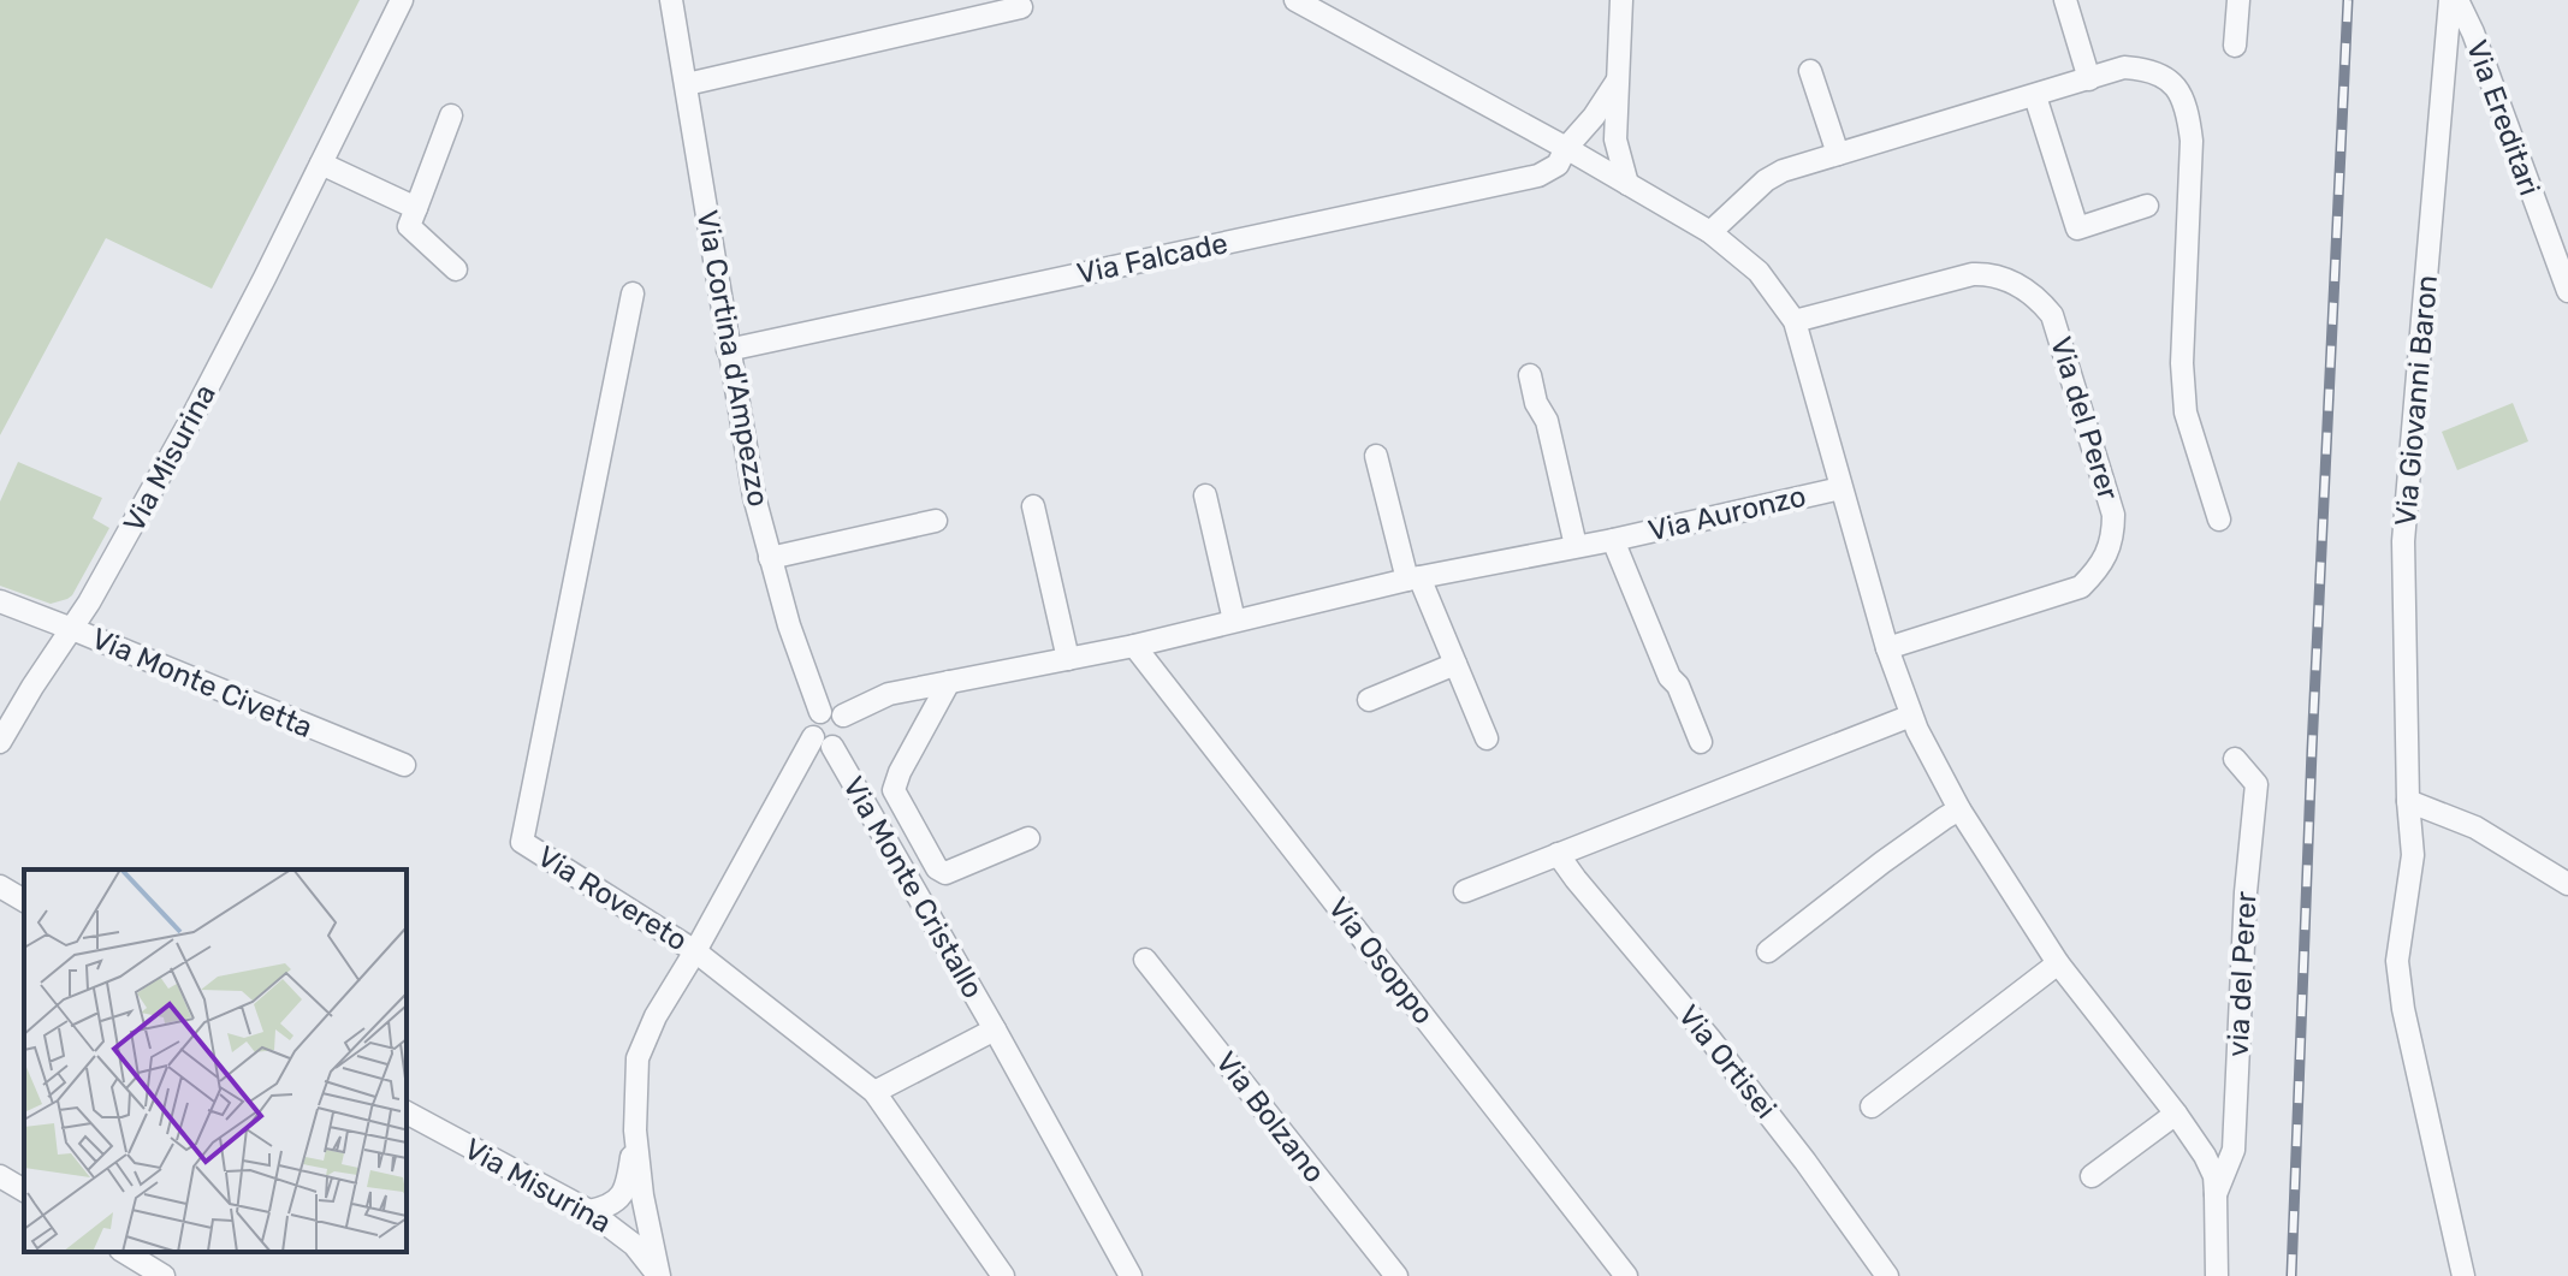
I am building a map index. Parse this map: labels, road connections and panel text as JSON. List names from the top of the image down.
{
  "streets": {
    "street": [
      "Via Ereditari",
      "Via Falcade",
      "Via Cortina d'Ampezzo",
      "Via Giovanni Baron",
      "Via del Perer",
      "Via Misurina",
      "Via Auronzo",
      "Via Monte Civetta",
      "Via Monte Cristallo",
      "Via Rovereto",
      "Via Osoppo",
      "via del Perer",
      "Via Ortisei",
      "Via Bolzano"
    ]
  },
  "crossings": [
    ["Via Ereditari", "Via Giovanni Baron"],
    ["Via Falcade", "Via Cortina d'Ampezzo"],
    ["Via Cortina d'Ampezzo", "Via Auronzo"],
    ["Via Cortina d'Ampezzo", "Via Monte Cristallo"],
    ["Via Misurina", "Via Monte Civetta"],
    ["Via Auronzo", "Via Monte Cristallo"],
    ["Via Auronzo", "Via Osoppo"],
    ["Via Monte Cristallo", "Via Rovereto"]
  ]
}
